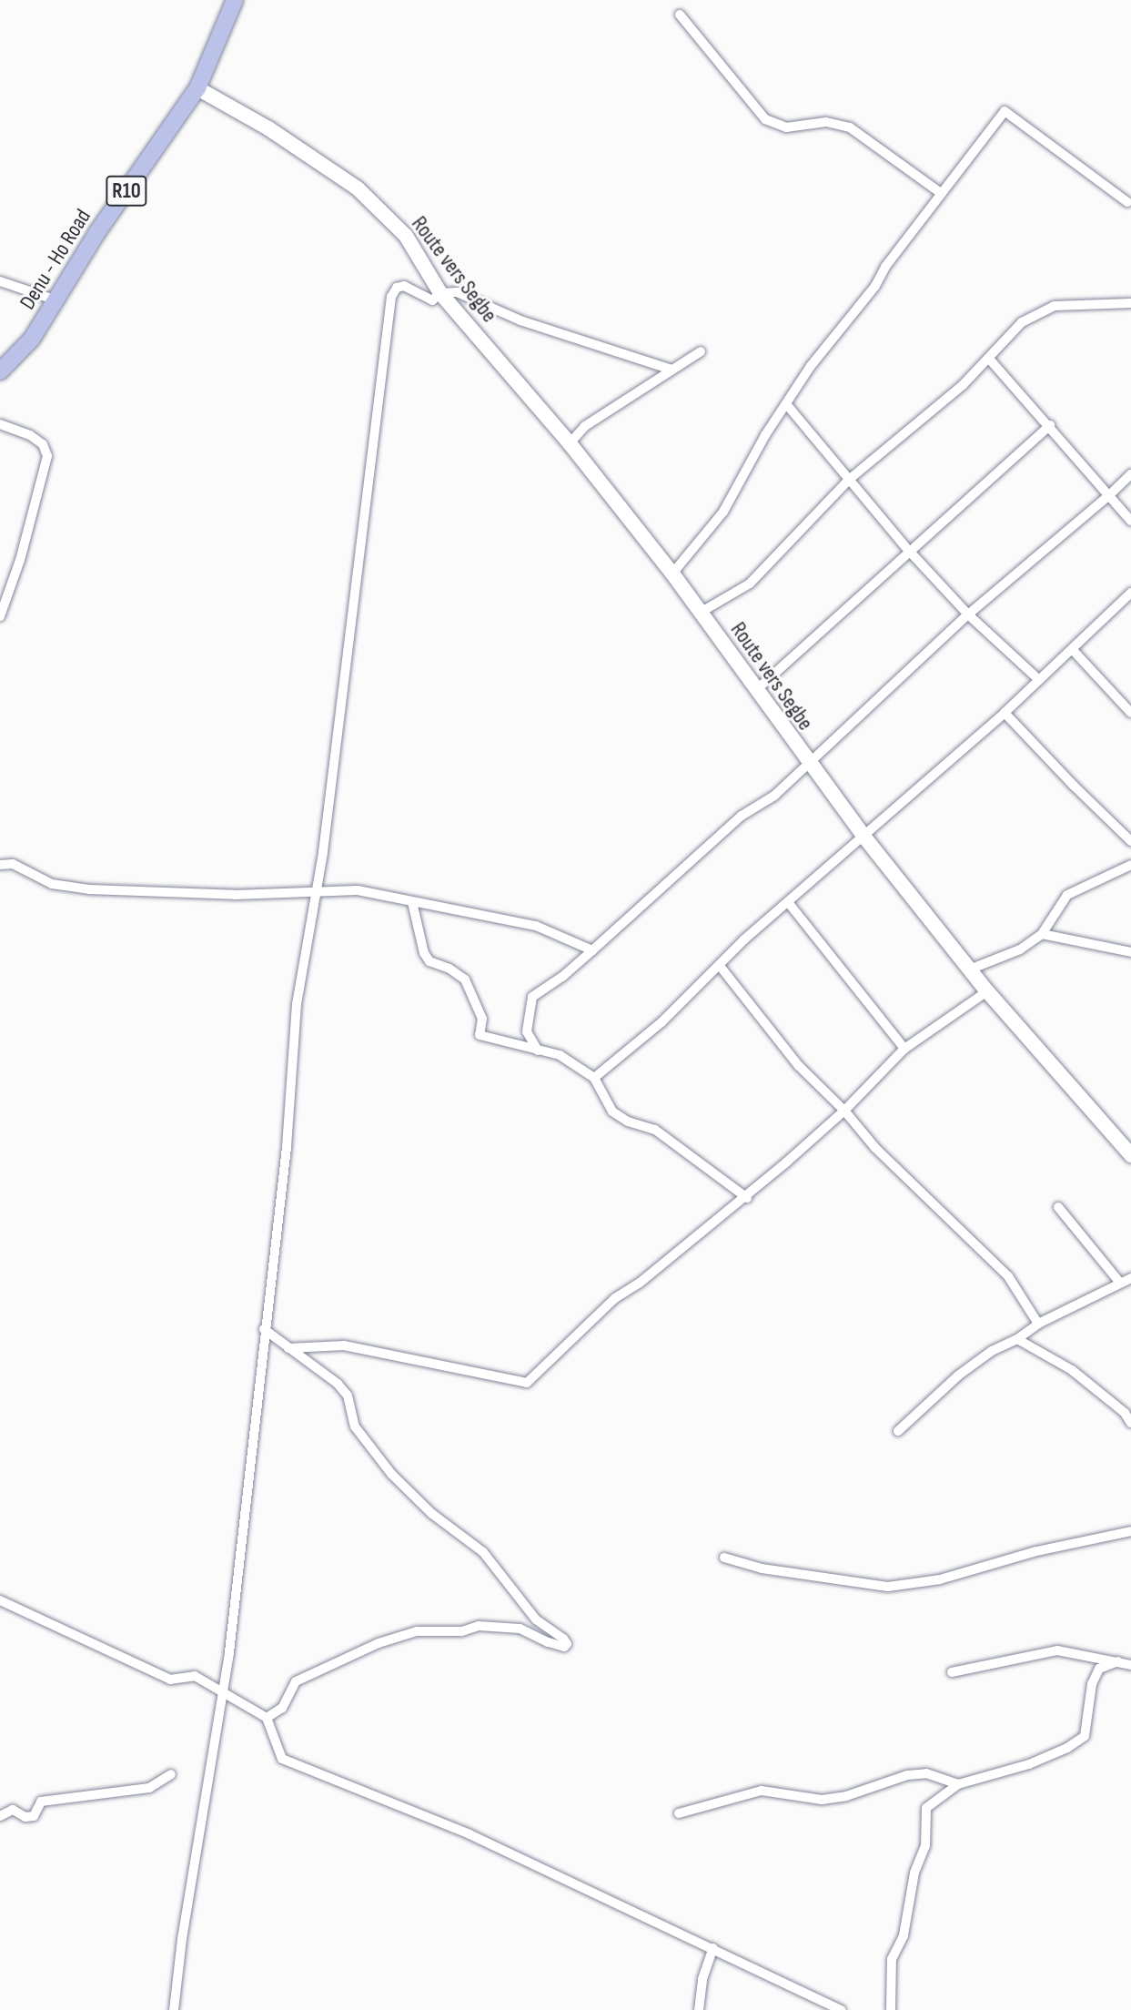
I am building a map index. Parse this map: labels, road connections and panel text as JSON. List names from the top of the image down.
{
  "streets": {
    "main road": ["R10", "Denu - Ho Road", "Route vers Segbe"]
  },
  "crossings": [
    ["Denu - Ho Road", "Route vers Segbe"]
  ]
}
